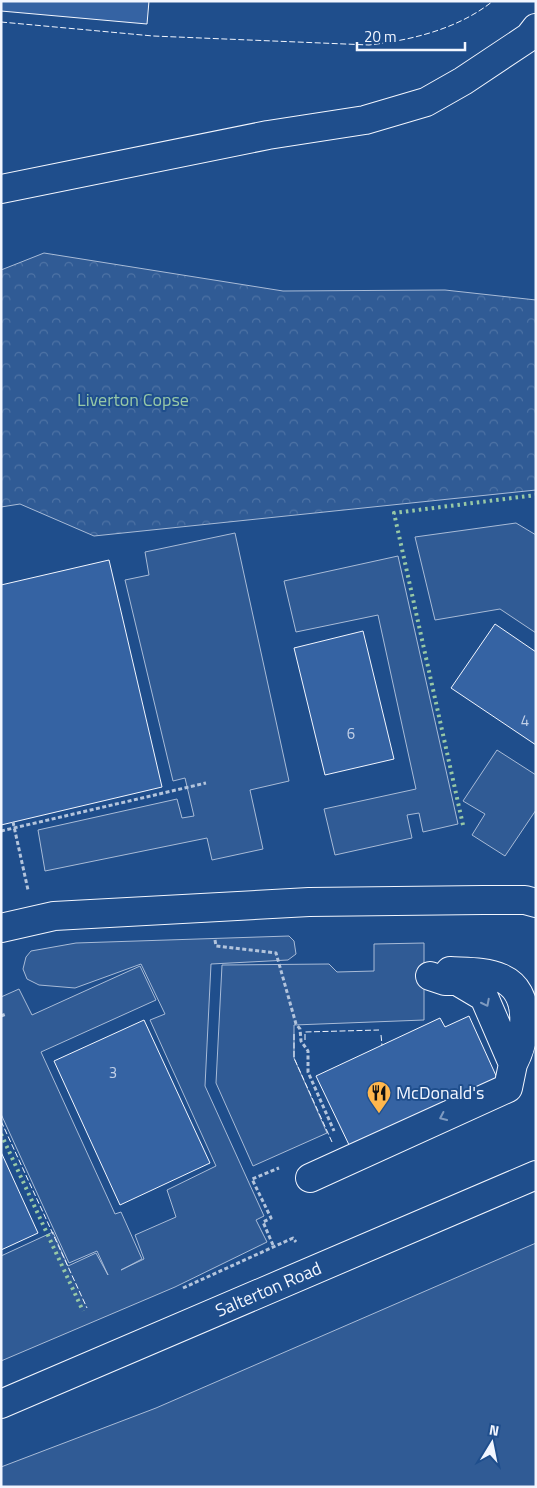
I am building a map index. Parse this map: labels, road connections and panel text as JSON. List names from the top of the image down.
{
  "streets": {
    "main road": ["Salterton Road"]
  },
  "parks": ["Liverton Copse"],
  "places": {
    "restaurant": ["McDonald's"]
  },
  "house_numbers": ["4", "6", "3"],
  "scale_bar": "20 m",
  "north": "top"
}
